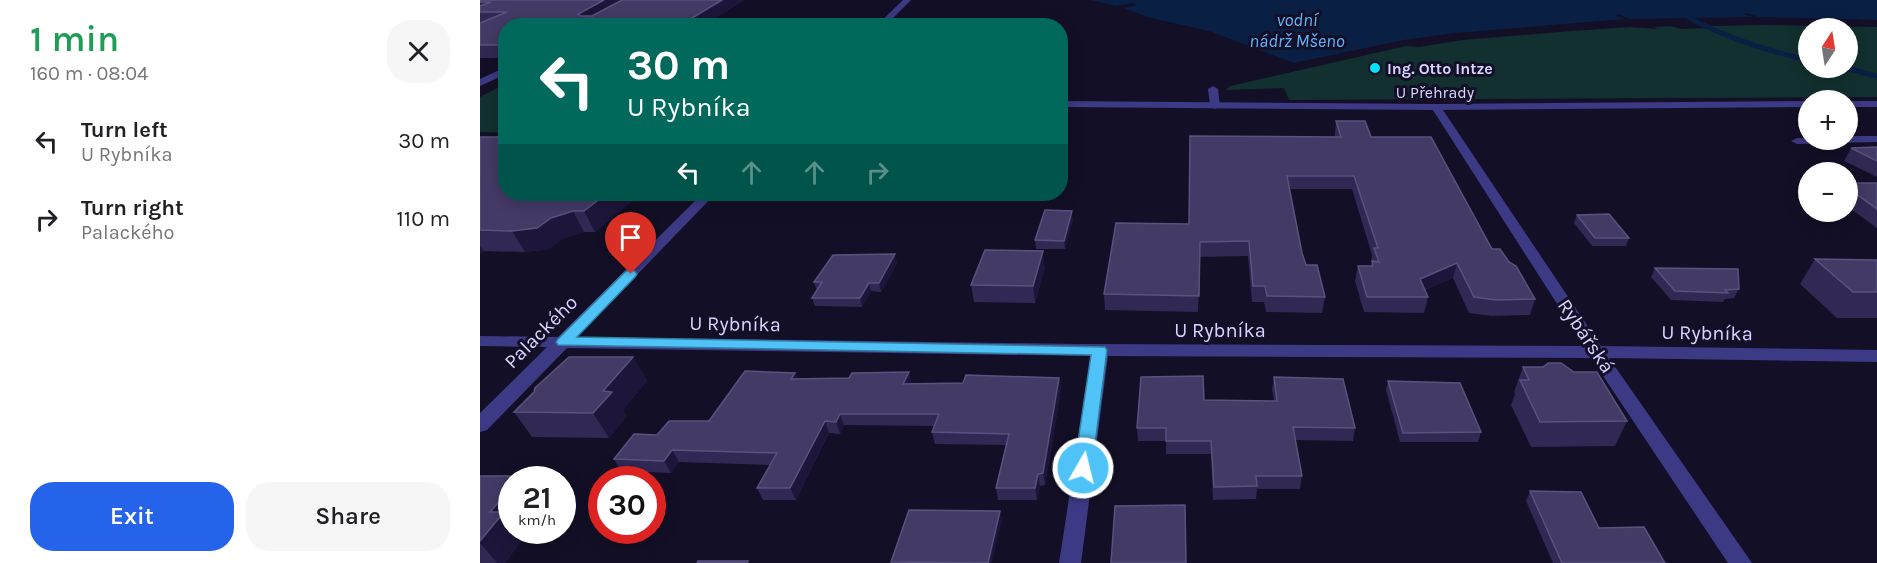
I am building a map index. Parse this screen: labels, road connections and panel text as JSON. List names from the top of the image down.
{
  "streets": {
    "street": [
      "U Přehrady",
      "U Rybníka",
      "Palackého",
      "Rybářská"
    ]
  },
  "crossings": [
    ["U Přehrady", "Rybářská"],
    ["U Rybníka", "Palackého"],
    ["U Rybníka", "Rybářská"]
  ],
  "water": ["vodní nádrž Mšeno"],
  "places": ["Ing. Otto Intze"],
  "north": "top",
  "page": {
    "heading": ["1 min", "160 m · 08:04"],
    "map_buttons": ["+", "−"],
    "turn": ["30 m", "U Rybníka"],
    "list": [
      {
        "name": "Turn left",
        "note": "U Rybníka",
        "value": "30 m"
      },
      {
        "name": "Turn right",
        "note": "Palackého",
        "value": "110 m"
      }
    ],
    "speed": "21 km/h",
    "limit": "30",
    "buttons": ["Exit", "Share"]
  }
}
